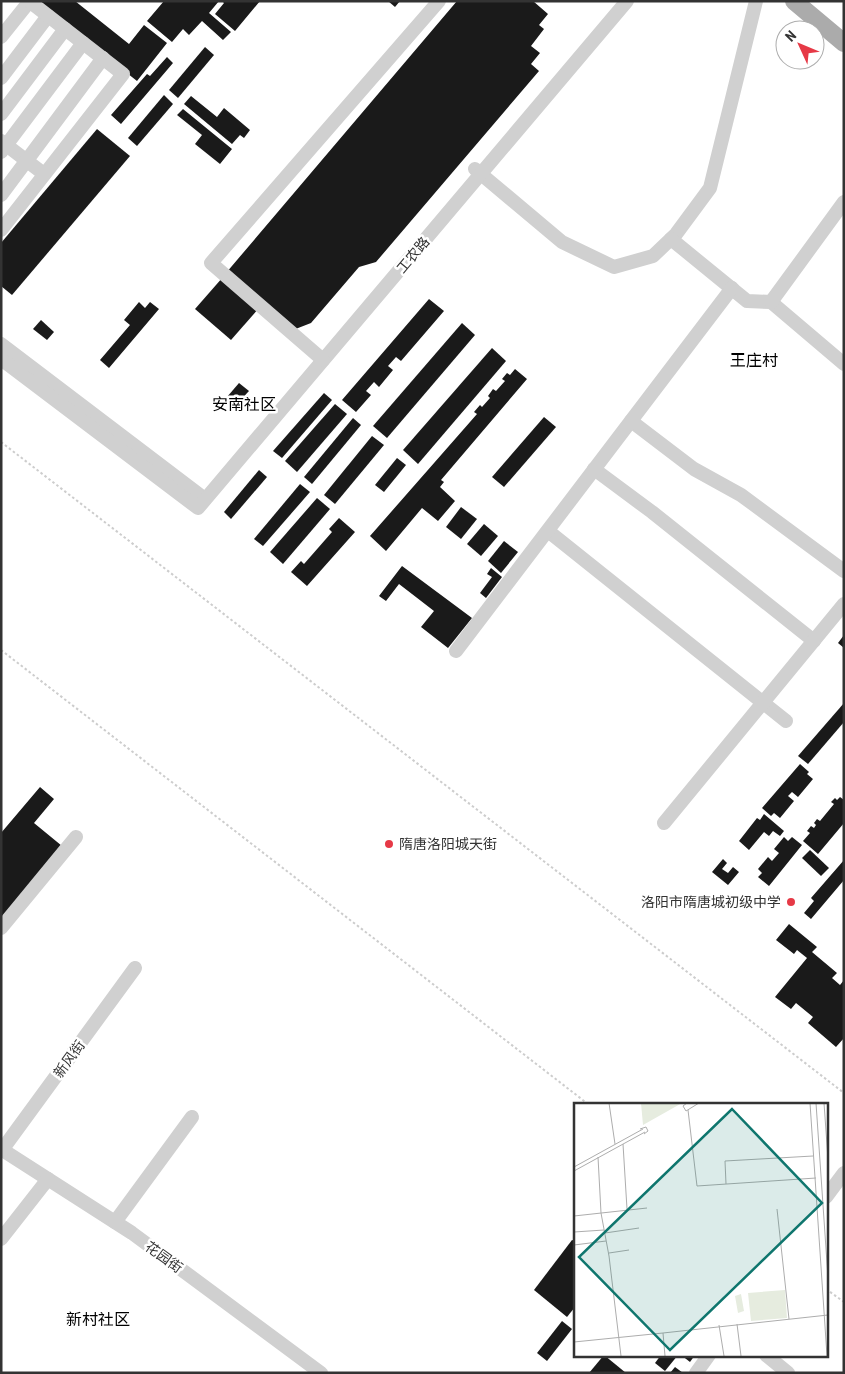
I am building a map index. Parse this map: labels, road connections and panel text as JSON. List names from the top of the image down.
{
  "streets": {
    "street": ["工农路", "新风街", "花园街"]
  },
  "crossings": [
    ["新风街", "花园街"]
  ],
  "districts": ["王庄村", "安南社区", "新村社区"],
  "places": ["隋唐洛阳城天街", "洛阳市隋唐城初级中学"],
  "north": "top left"
}
